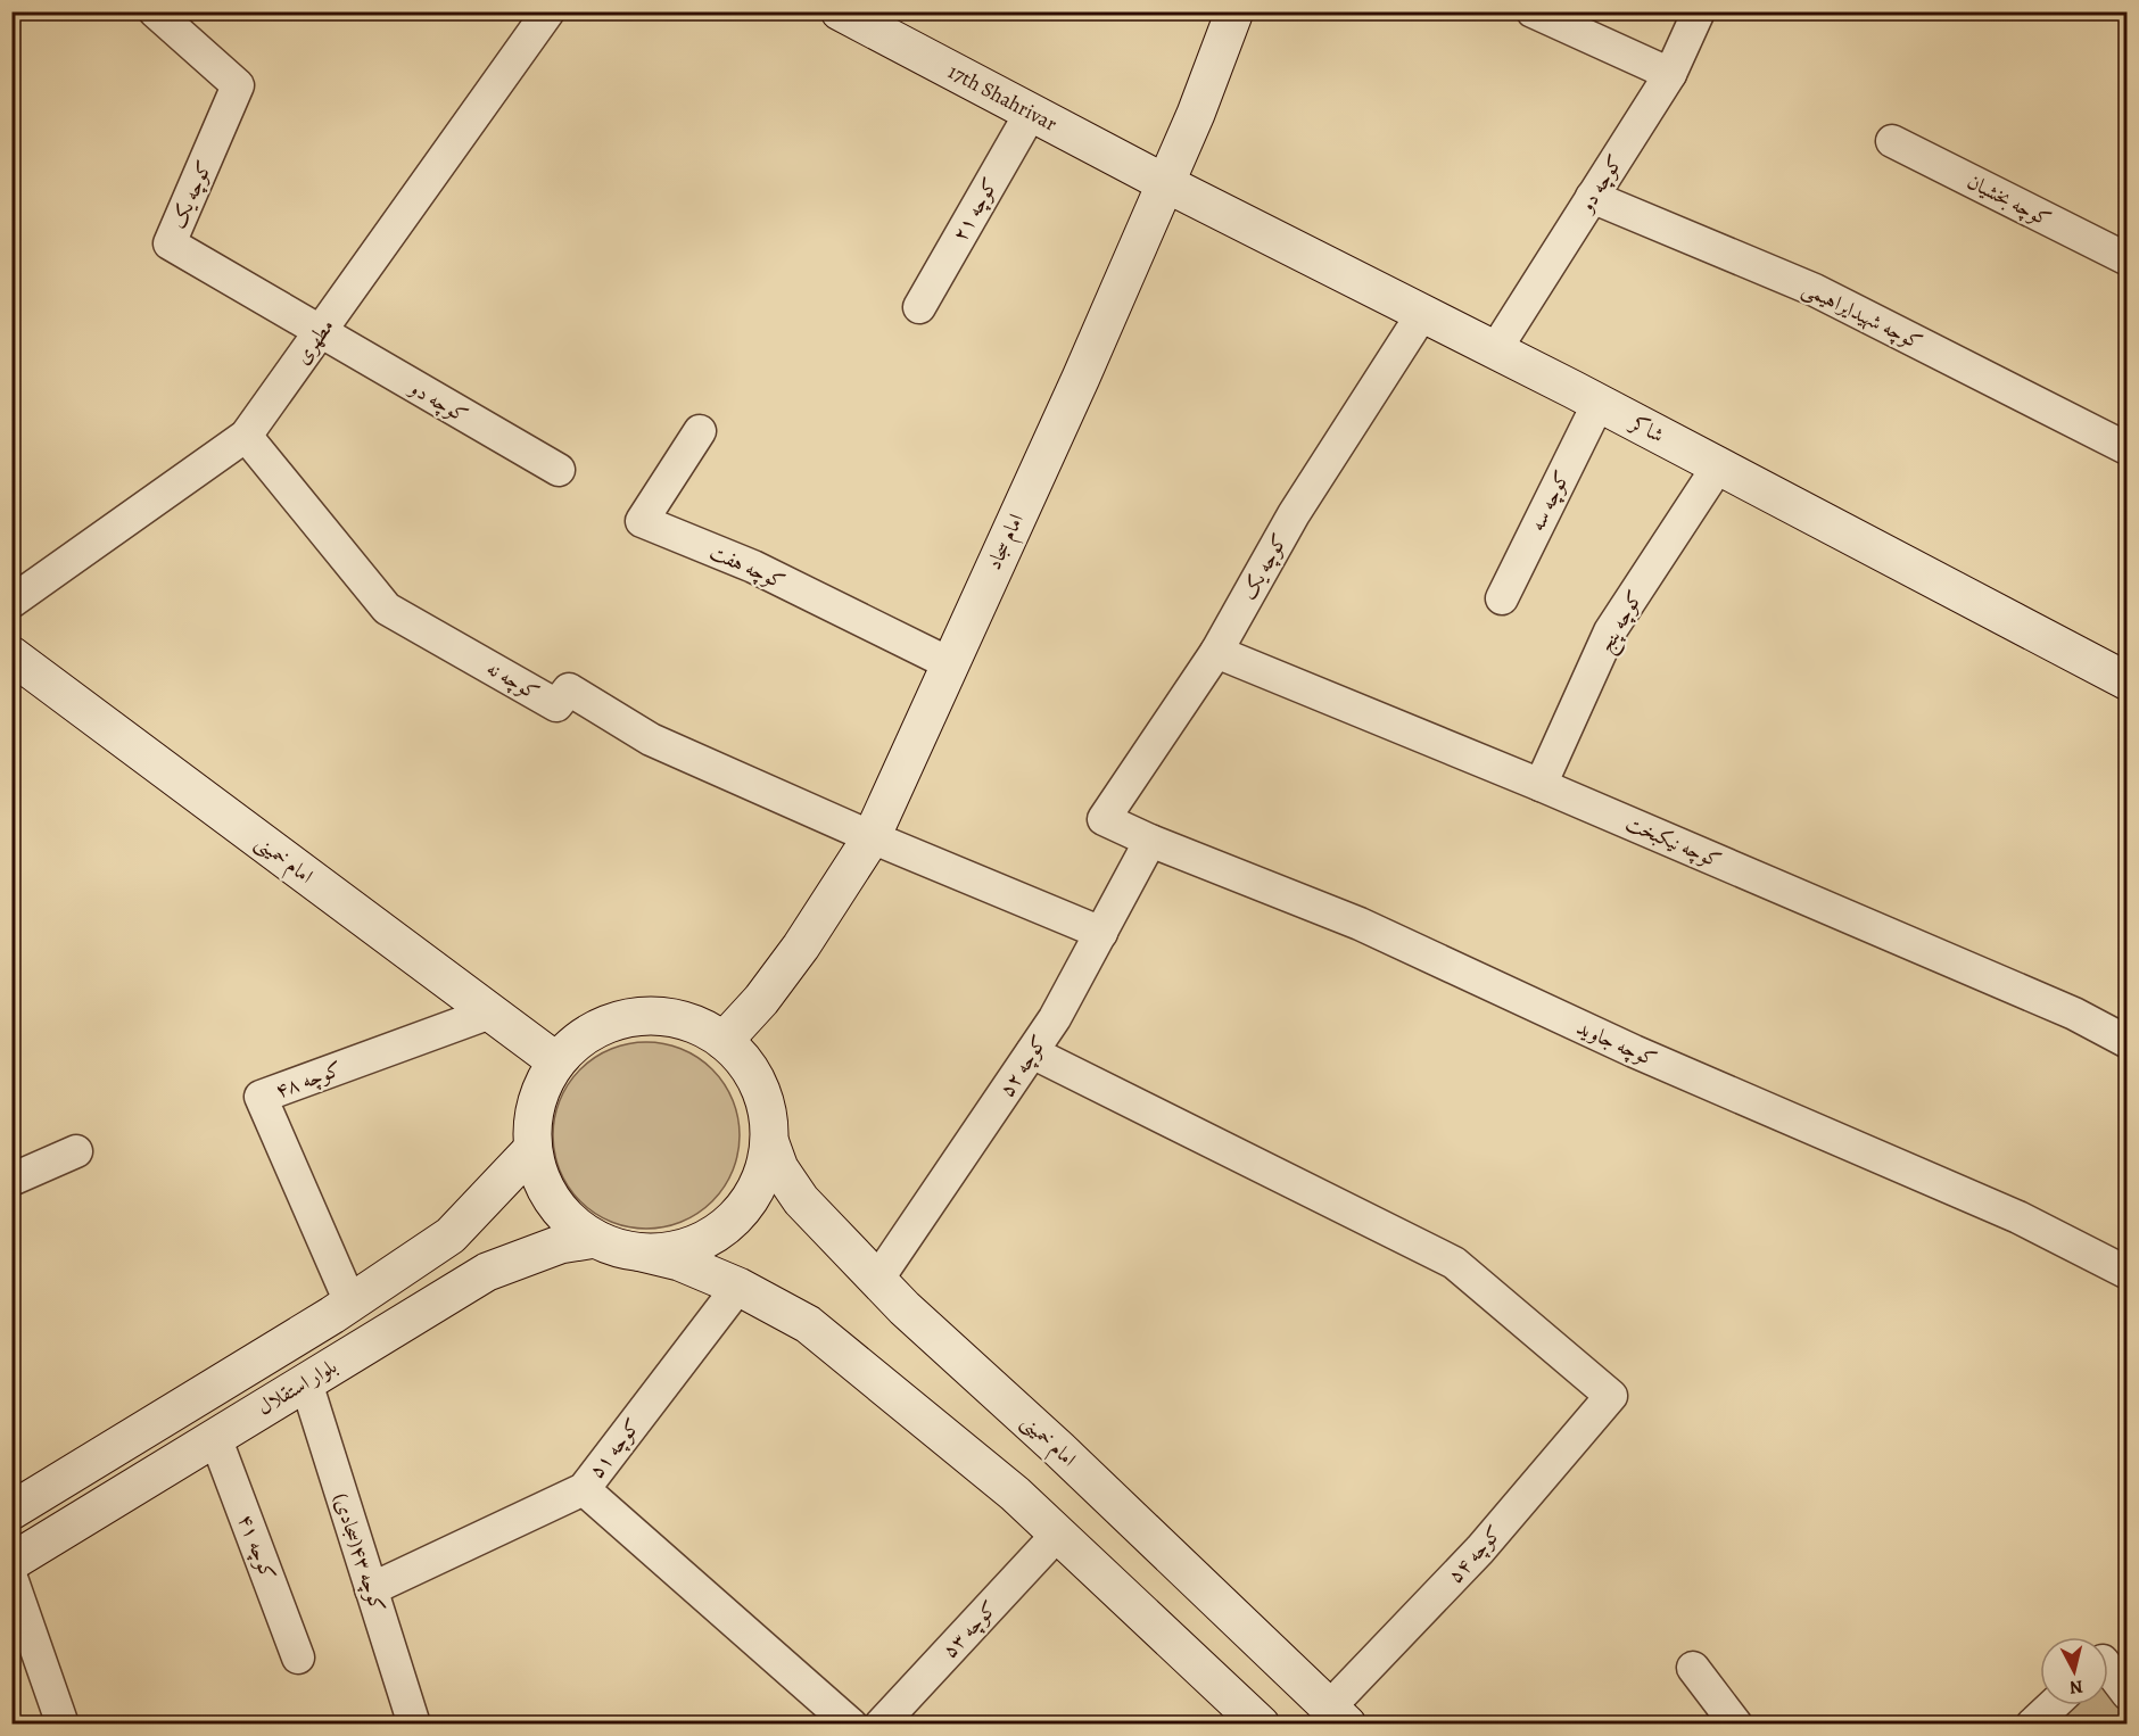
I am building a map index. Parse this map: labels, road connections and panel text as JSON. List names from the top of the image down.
{
  "streets": {
    "main road": [
      "17th Shahrivar",
      "شاکر",
      "امام سجاد",
      "امام خمینی",
      "بلوار استقلال"
    ],
    "street": [
      "کوچه دو",
      "کوچه یک",
      "کوچه بخشیان",
      "کوچه ۲۱",
      "کوچه شهیدایراهیمی",
      "مطهری",
      "کوچه سه",
      "کوچه هفت",
      "کوچه پنج",
      "کوچه نه",
      "کوچه نیکبخت",
      "کوچه جاوید",
      "کوچه ۵۲",
      "کوچه ۴۸",
      "کوچه ۵۱",
      "کوچه ۴۱",
      "کوچه ۴۳(سجادی)",
      "کوچه ۵۴",
      "کوچه ۵۳"
    ]
  },
  "crossings": [
    ["17th Shahrivar", "کوچه ۲۱"],
    ["17th Shahrivar", "شاکر"],
    ["17th Shahrivar", "امام سجاد"],
    ["کوچه دو", "کوچه یک"],
    ["کوچه دو", "کوچه شهیدایراهیمی"],
    ["کوچه دو", "مطهری"],
    ["کوچه دو", "شاکر"],
    ["کوچه یک", "مطهری"],
    ["کوچه یک", "شاکر"],
    ["کوچه یک", "کوچه نیکبخت"],
    ["کوچه یک", "کوچه جاوید"],
    ["مطهری", "کوچه نه"],
    ["شاکر", "کوچه سه"],
    ["شاکر", "امام سجاد"],
    ["شاکر", "کوچه پنج"],
    ["امام سجاد", "کوچه هفت"],
    ["امام سجاد", "کوچه نه"],
    ["امام سجاد", "امام خمینی"],
    ["امام سجاد", "بلوار استقلال"],
    ["کوچه پنج", "کوچه نیکبخت"],
    ["امام خمینی", "کوچه ۵۲"],
    ["امام خمینی", "کوچه ۴۸"],
    ["امام خمینی", "بلوار استقلال"],
    ["امام خمینی", "کوچه ۵۴"],
    ["کوچه جاوید", "کوچه ۵۲"],
    ["کوچه ۵۲", "کوچه ۵۴"],
    ["کوچه ۴۸", "بلوار استقلال"],
    ["بلوار استقلال", "کوچه ۴۱"],
    ["بلوار استقلال", "کوچه ۴۳(سجادی)"],
    ["کوچه ۵۱", "کوچه ۴۳(سجادی)"]
  ],
  "north": "bottom"
}
